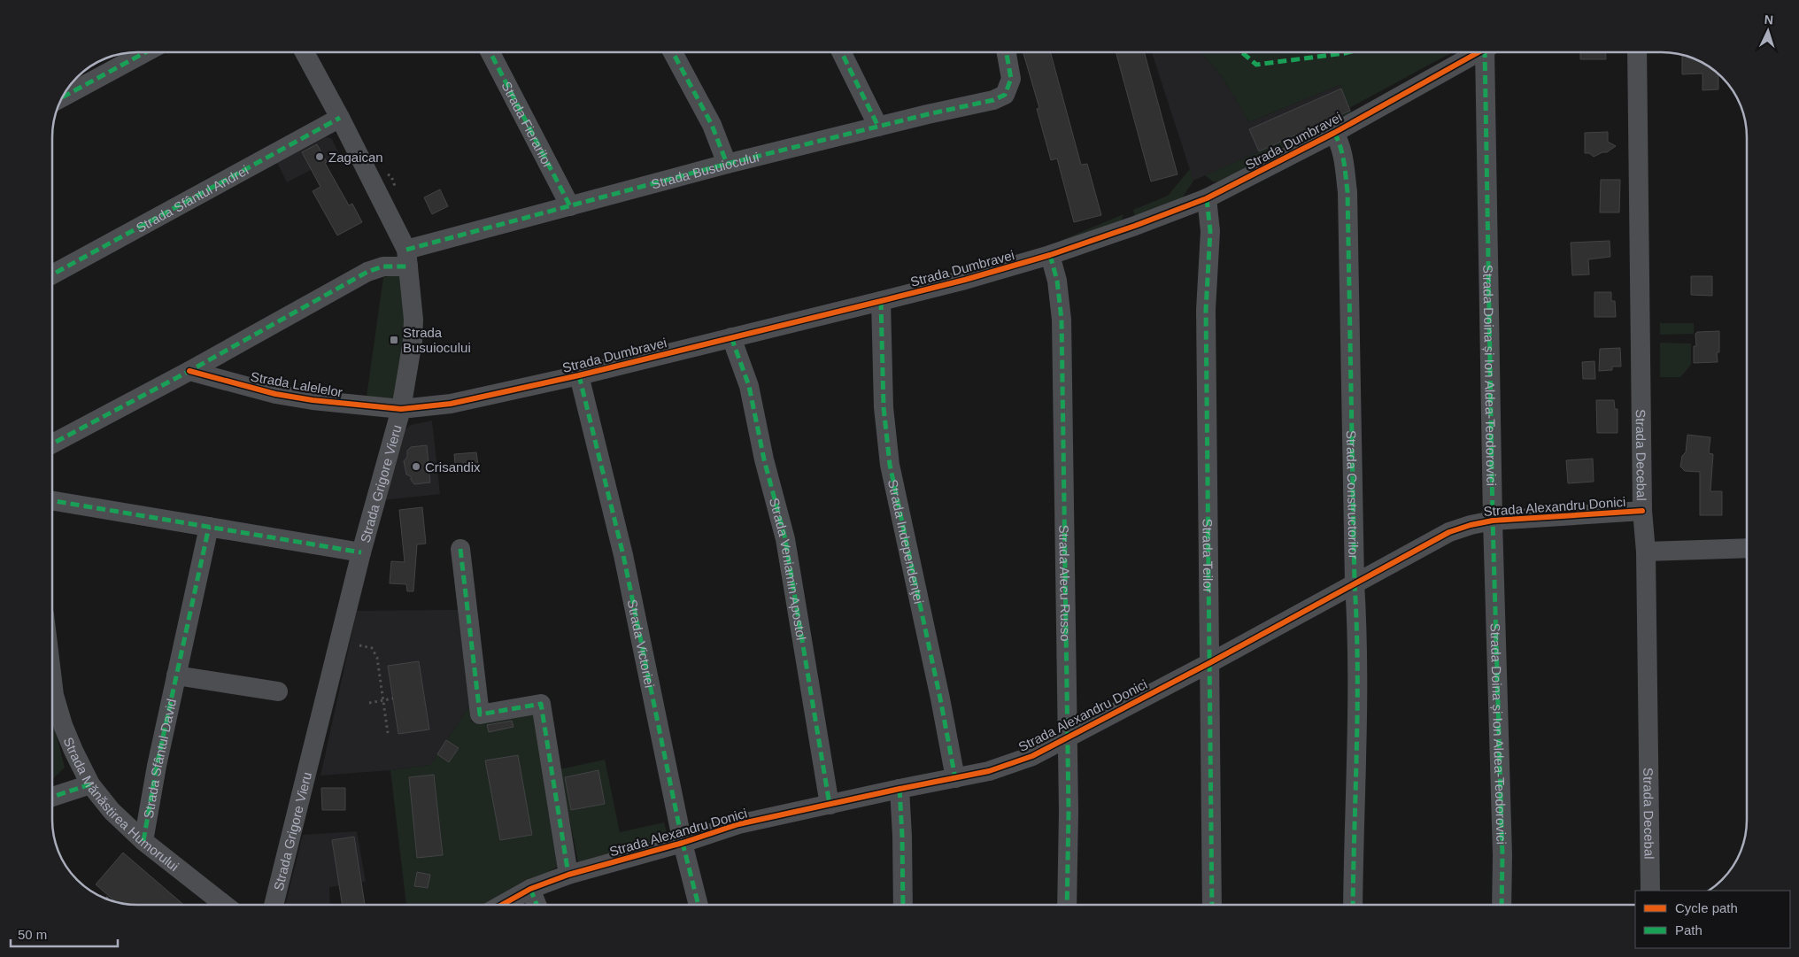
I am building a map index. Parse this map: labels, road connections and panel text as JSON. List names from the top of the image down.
{
  "streets": {
    "street": [
      "Strada Fierarilor",
      "Strada Dumbravei",
      "Strada Busuiocului",
      "Strada Sfântul Andrei",
      "Strada Doina și Ion Aldea-Teodorovici",
      "Strada Lalelelor",
      "Strada Decebal",
      "Strada Grigore Vieru",
      "Strada Constructorilor",
      "Strada Alexandru Donici",
      "Strada Independenţei",
      "Strada Teilor",
      "Strada Veniamin Apostol",
      "Strada Alecu Russo",
      "Strada Victoriei",
      "Strada Sfântul David",
      "Strada Mănăstirea Humorului"
    ]
  },
  "crossings": [
    ["Strada Fierarilor", "Strada Busuiocului"],
    ["Strada Dumbravei", "Strada Lalelelor"],
    ["Strada Dumbravei", "Strada Grigore Vieru"],
    ["Strada Dumbravei", "Strada Constructorilor"],
    ["Strada Dumbravei", "Strada Independenţei"],
    ["Strada Dumbravei", "Strada Teilor"],
    ["Strada Dumbravei", "Strada Veniamin Apostol"],
    ["Strada Dumbravei", "Strada Alecu Russo"],
    ["Strada Dumbravei", "Strada Victoriei"],
    ["Strada Busuiocului", "Strada Lalelelor"],
    ["Strada Busuiocului", "Strada Grigore Vieru"],
    ["Strada Sfântul Andrei", "Strada Grigore Vieru"],
    ["Strada Doina și Ion Aldea-Teodorovici", "Strada Alexandru Donici"],
    ["Strada Lalelelor", "Strada Grigore Vieru"],
    ["Strada Decebal", "Strada Alexandru Donici"],
    ["Strada Constructorilor", "Strada Alexandru Donici"],
    ["Strada Alexandru Donici", "Strada Independenţei"],
    ["Strada Alexandru Donici", "Strada Teilor"],
    ["Strada Alexandru Donici", "Strada Veniamin Apostol"],
    ["Strada Alexandru Donici", "Strada Alecu Russo"],
    ["Strada Alexandru Donici", "Strada Victoriei"],
    ["Strada Sfântul David", "Strada Mănăstirea Humorului"]
  ],
  "places": {
    "other": ["Zagaican", "Crisandix"],
    "transit": ["Strada Busuiocului"]
  },
  "legend": ["Cycle path", "Path"],
  "scale_bar": "50 m",
  "north": "top"
}
